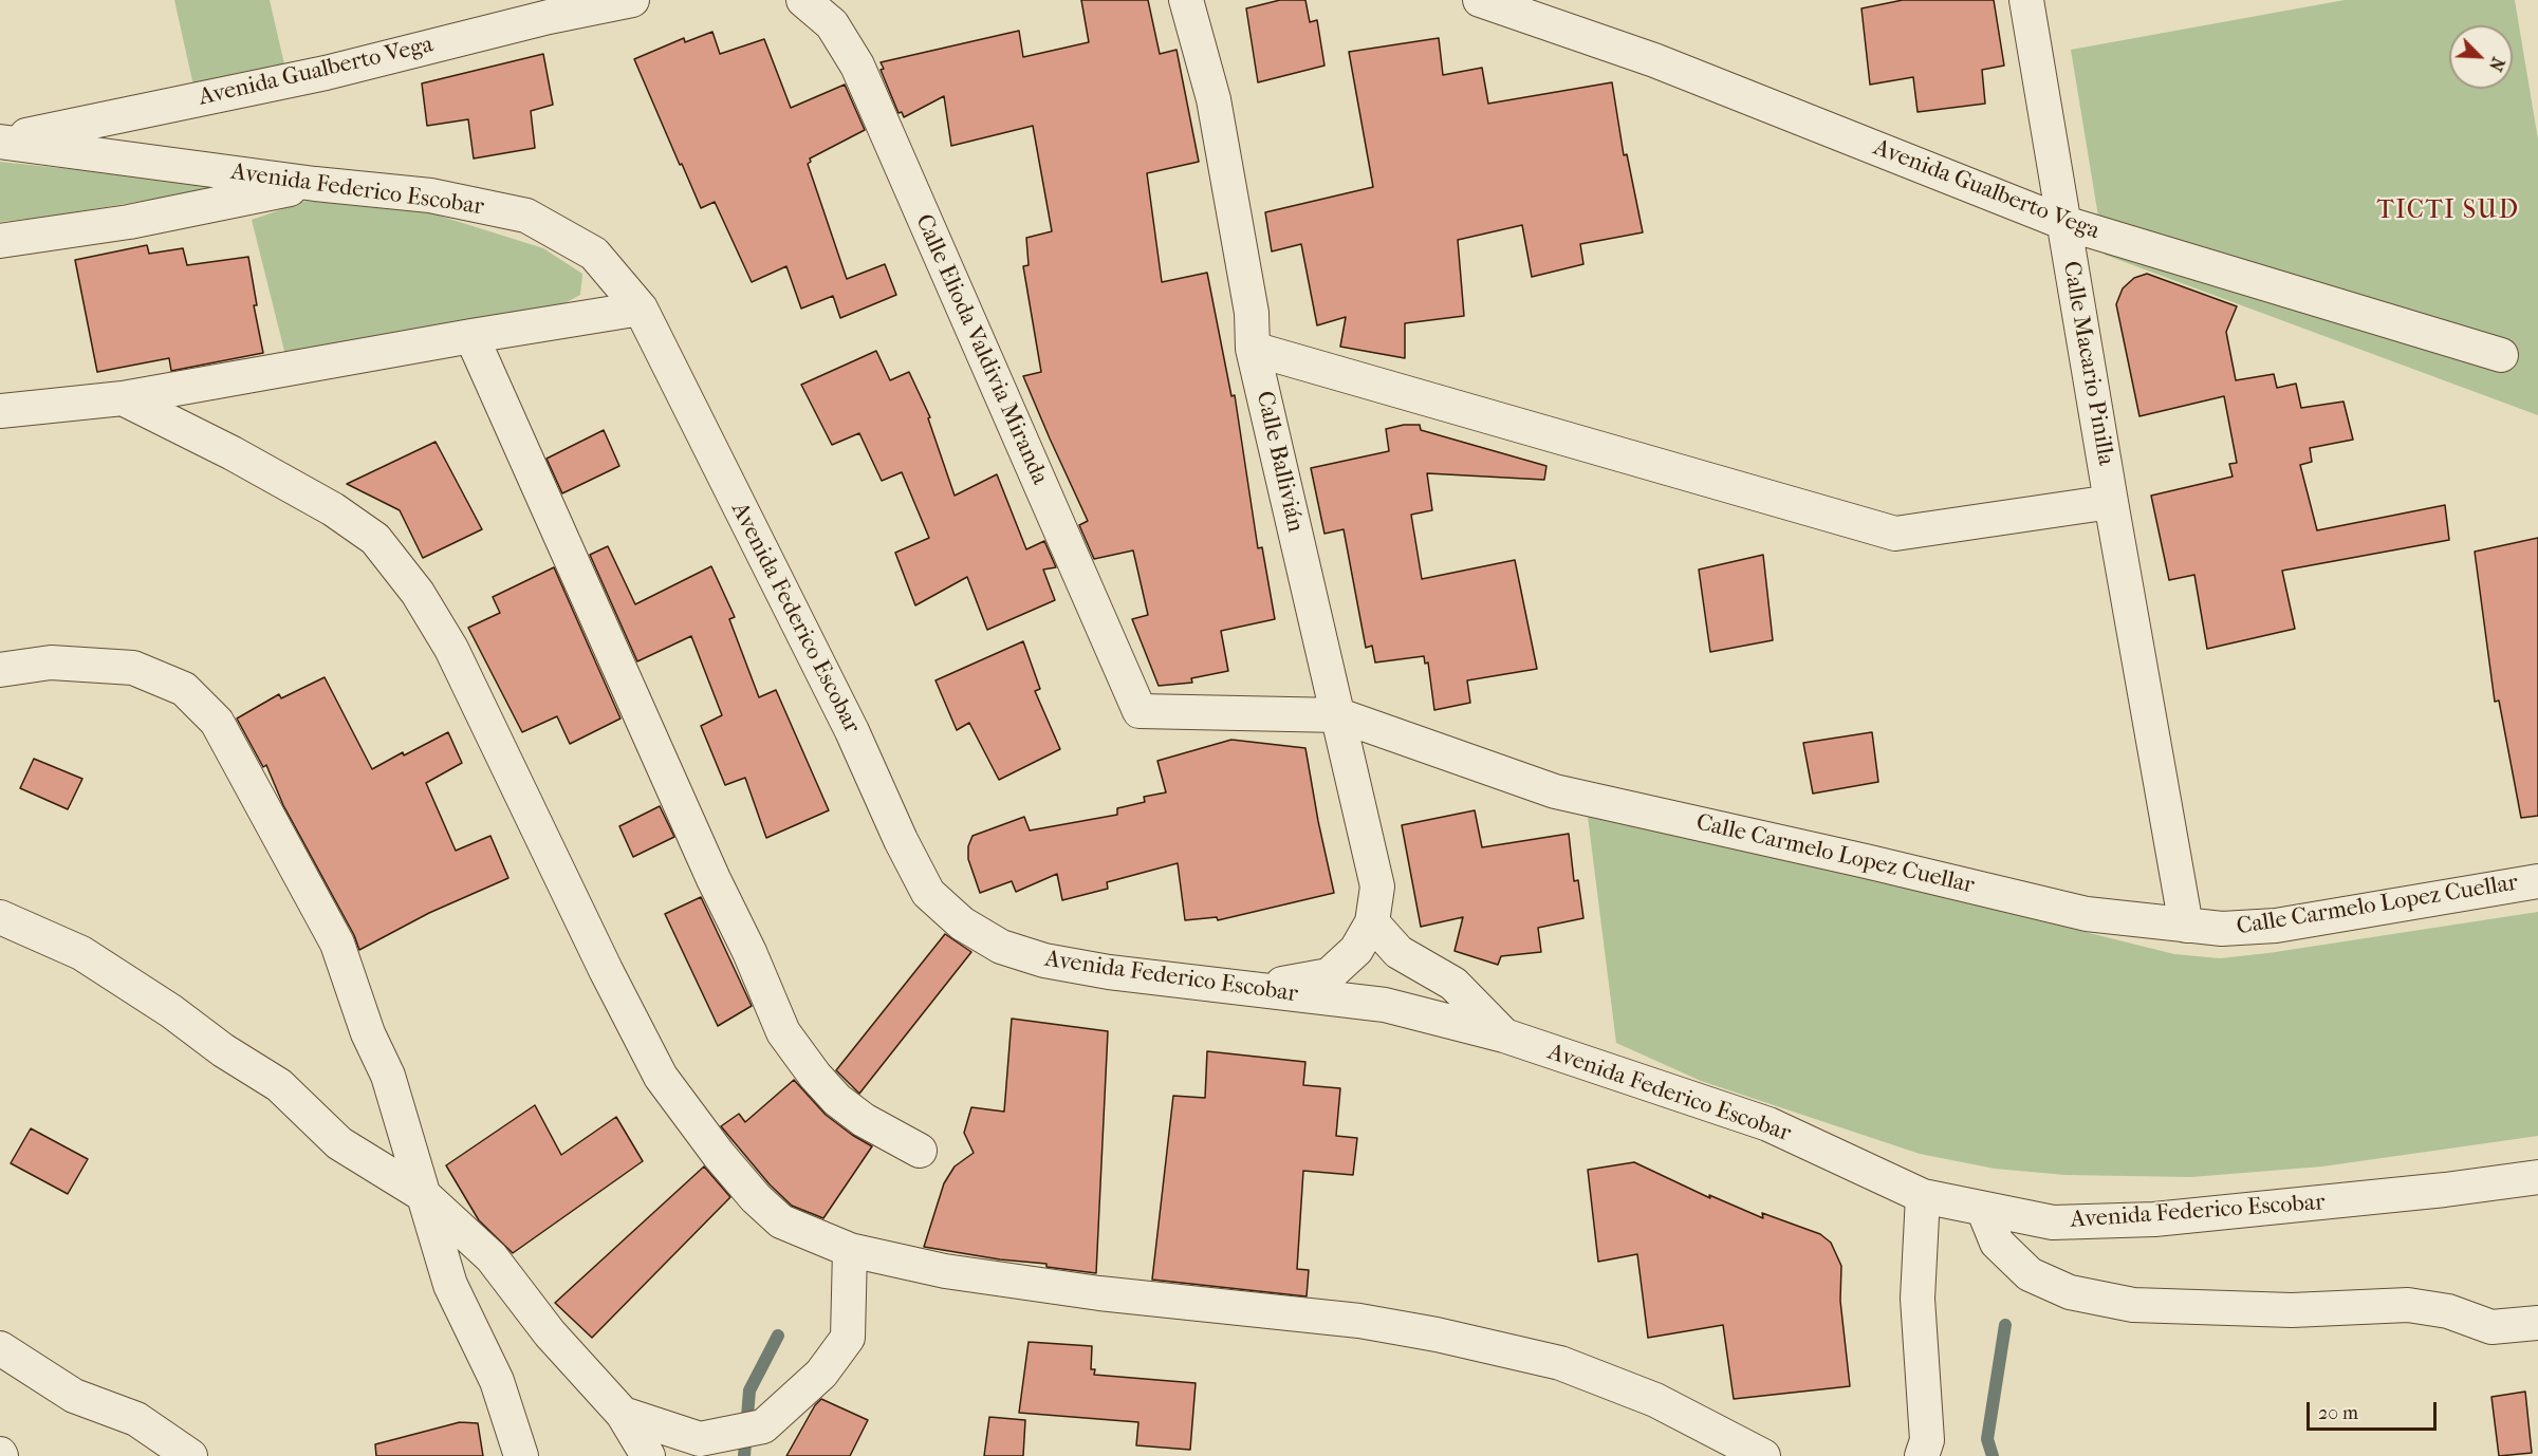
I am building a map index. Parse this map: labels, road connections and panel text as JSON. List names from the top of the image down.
{
  "streets": {
    "street": [
      "Avenida Gualberto Vega",
      "Avenida Federico Escobar",
      "Calle Elioda Valdivia Miranda",
      "Calle Macario Pinilla",
      "Calle Ballivián",
      "Calle Carmelo Lopez Cuellar"
    ]
  },
  "crossings": [
    ["Avenida Gualberto Vega", "Avenida Federico Escobar"],
    ["Avenida Gualberto Vega", "Calle Macario Pinilla"],
    ["Calle Elioda Valdivia Miranda", "Calle Carmelo Lopez Cuellar"],
    ["Calle Macario Pinilla", "Calle Carmelo Lopez Cuellar"],
    ["Calle Ballivián", "Calle Carmelo Lopez Cuellar"]
  ],
  "districts": ["TICTI SUD"],
  "scale_bar": "20 m",
  "north": "bottom right"
}
